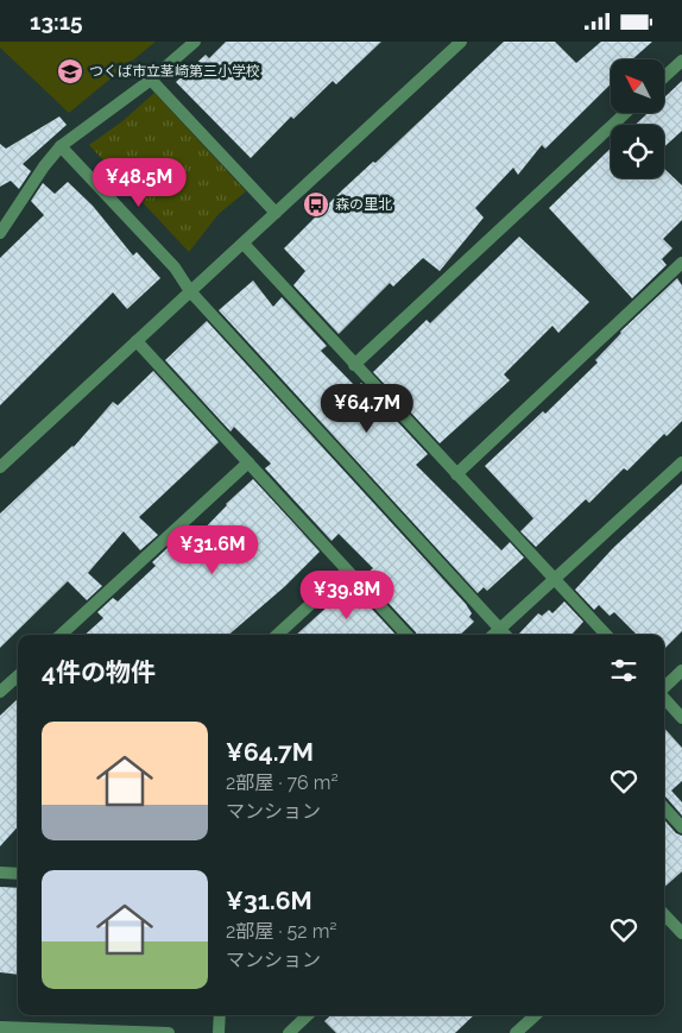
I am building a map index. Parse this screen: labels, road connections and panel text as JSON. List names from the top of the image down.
{
  "places": {
    "school or university": ["つくば市立茎崎第三小学校"],
    "bus stop": ["森の里北"]
  },
  "north": "top left",
  "page": {
    "status": "13:15",
    "price": [
      "¥48.5M",
      "¥64.7M",
      "¥31.6M",
      "¥39.8M"
    ],
    "heading": "4件の物件",
    "list": [
      {
        "name": "¥64.7M",
        "note": "2部屋 · 76 m² · マンション"
      },
      {
        "name": "¥31.6M",
        "note": "2部屋 · 52 m² · マンション"
      }
    ]
  }
}
